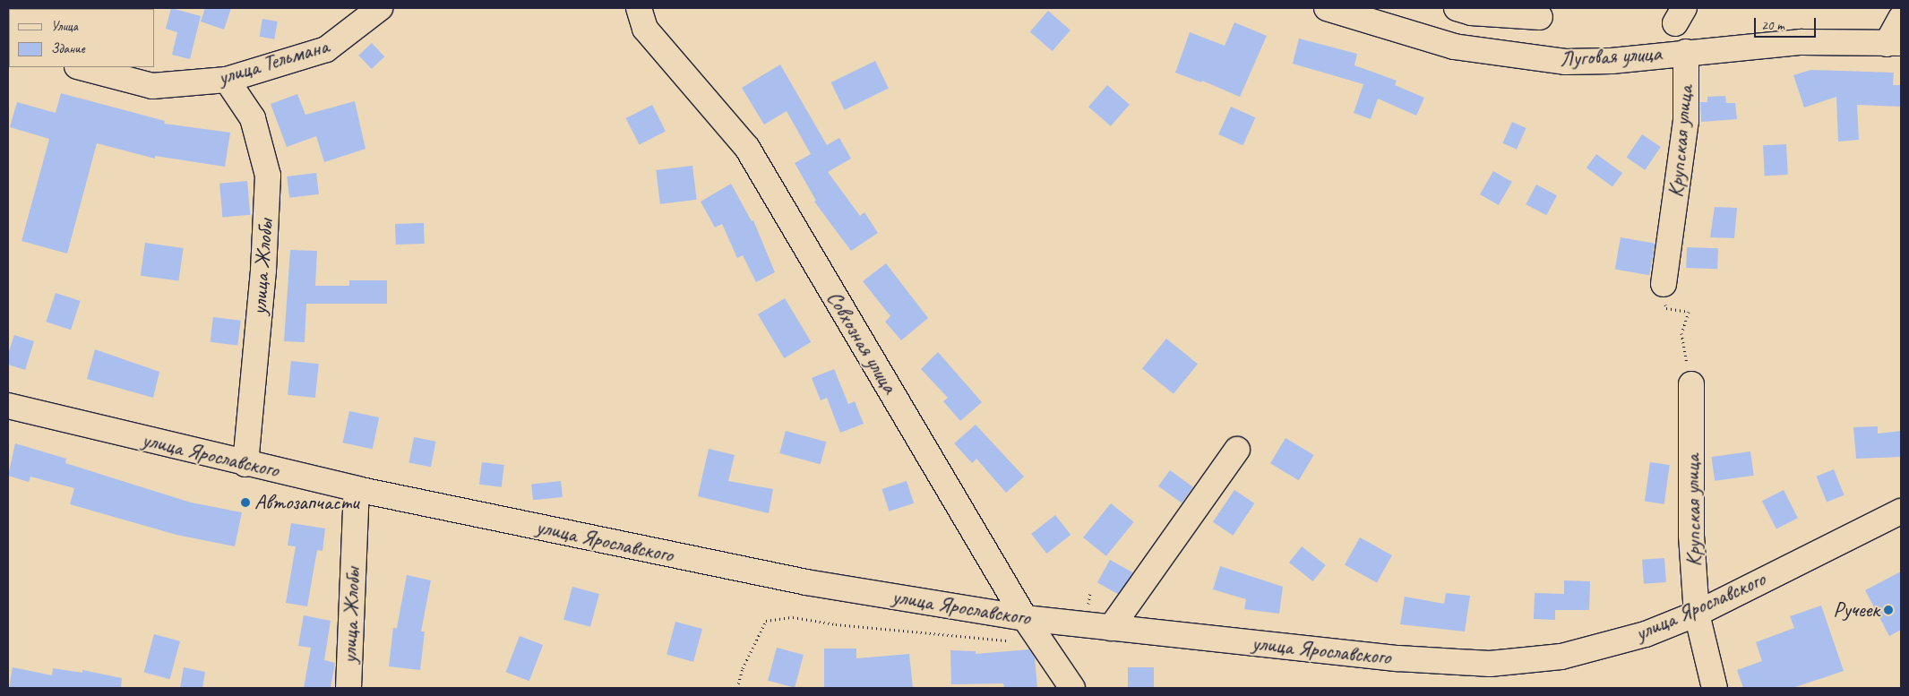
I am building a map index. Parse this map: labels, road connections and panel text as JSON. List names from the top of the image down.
{
  "streets": {
    "street": [
      "Луговая улица",
      "улица Тельмана",
      "Крупская улица",
      "улица Жлобы",
      "Совхозная улица",
      "улица Ярославского"
    ]
  },
  "crossings": [
    ["Луговая улица", "Крупская улица"],
    ["улица Тельмана", "улица Жлобы"],
    ["Крупская улица", "улица Ярославского"],
    ["улица Жлобы", "улица Ярославского"],
    ["Совхозная улица", "улица Ярославского"]
  ],
  "places": ["Автозапчасти", "Ручеек"],
  "legend": ["Улица", "Здание"],
  "scale_bar": "20 m"
}
